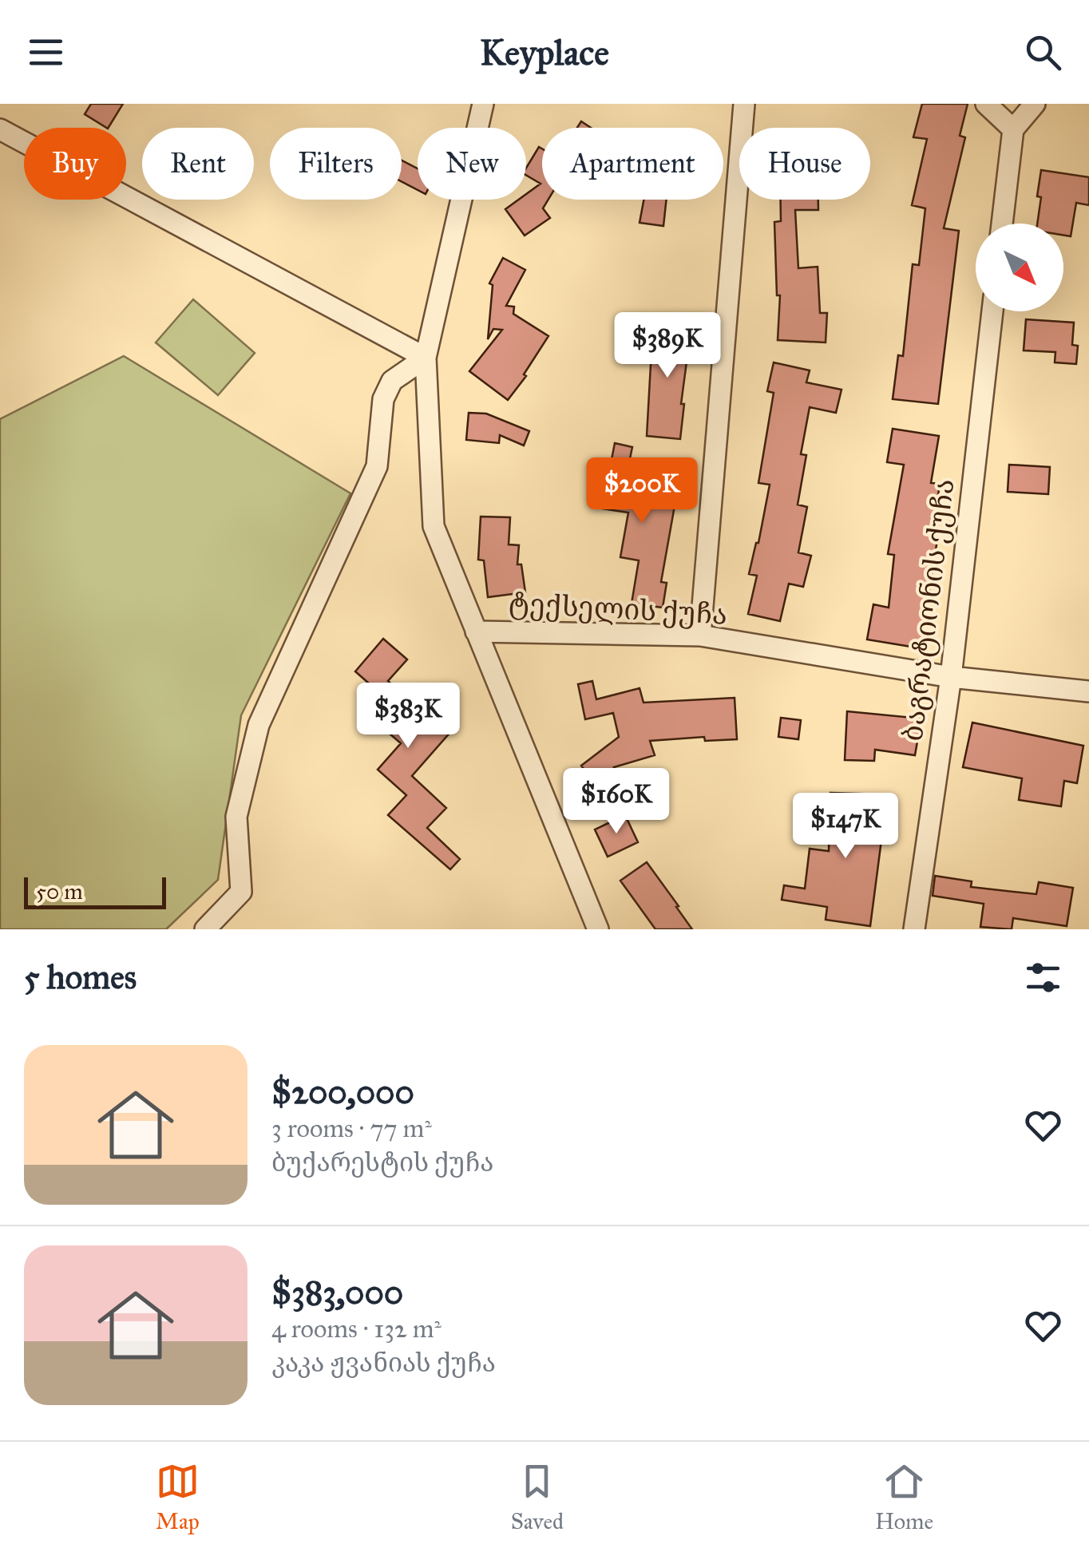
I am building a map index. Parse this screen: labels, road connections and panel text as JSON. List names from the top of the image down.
{
  "streets": {
    "street": ["ტექსელის ქუჩა", "ბაგრატიონის ქუჩა"]
  },
  "crossings": [
    ["ტექსელის ქუჩა", "ბაგრატიონის ქუჩა"]
  ],
  "scale_bar": "50 m",
  "north": "bottom right",
  "page": {
    "header": "Keyplace",
    "chip": [
      "Buy",
      "Rent",
      "Filters",
      "New",
      "Apartment",
      "House"
    ],
    "price": [
      "$389K",
      "$200K",
      "$383K",
      "$160K",
      "$147K"
    ],
    "scale": "50 m",
    "heading": "5 homes",
    "list": [
      {
        "name": "$200,000",
        "note": "3 rooms · 77 m² · ბუქარესტის ქუჩა"
      },
      {
        "name": "$383,000",
        "note": "4 rooms · 132 m² · კაკა ჟვანიას ქუჩა"
      }
    ],
    "tabs": ["Map", "Saved", "Home"]
  }
}
